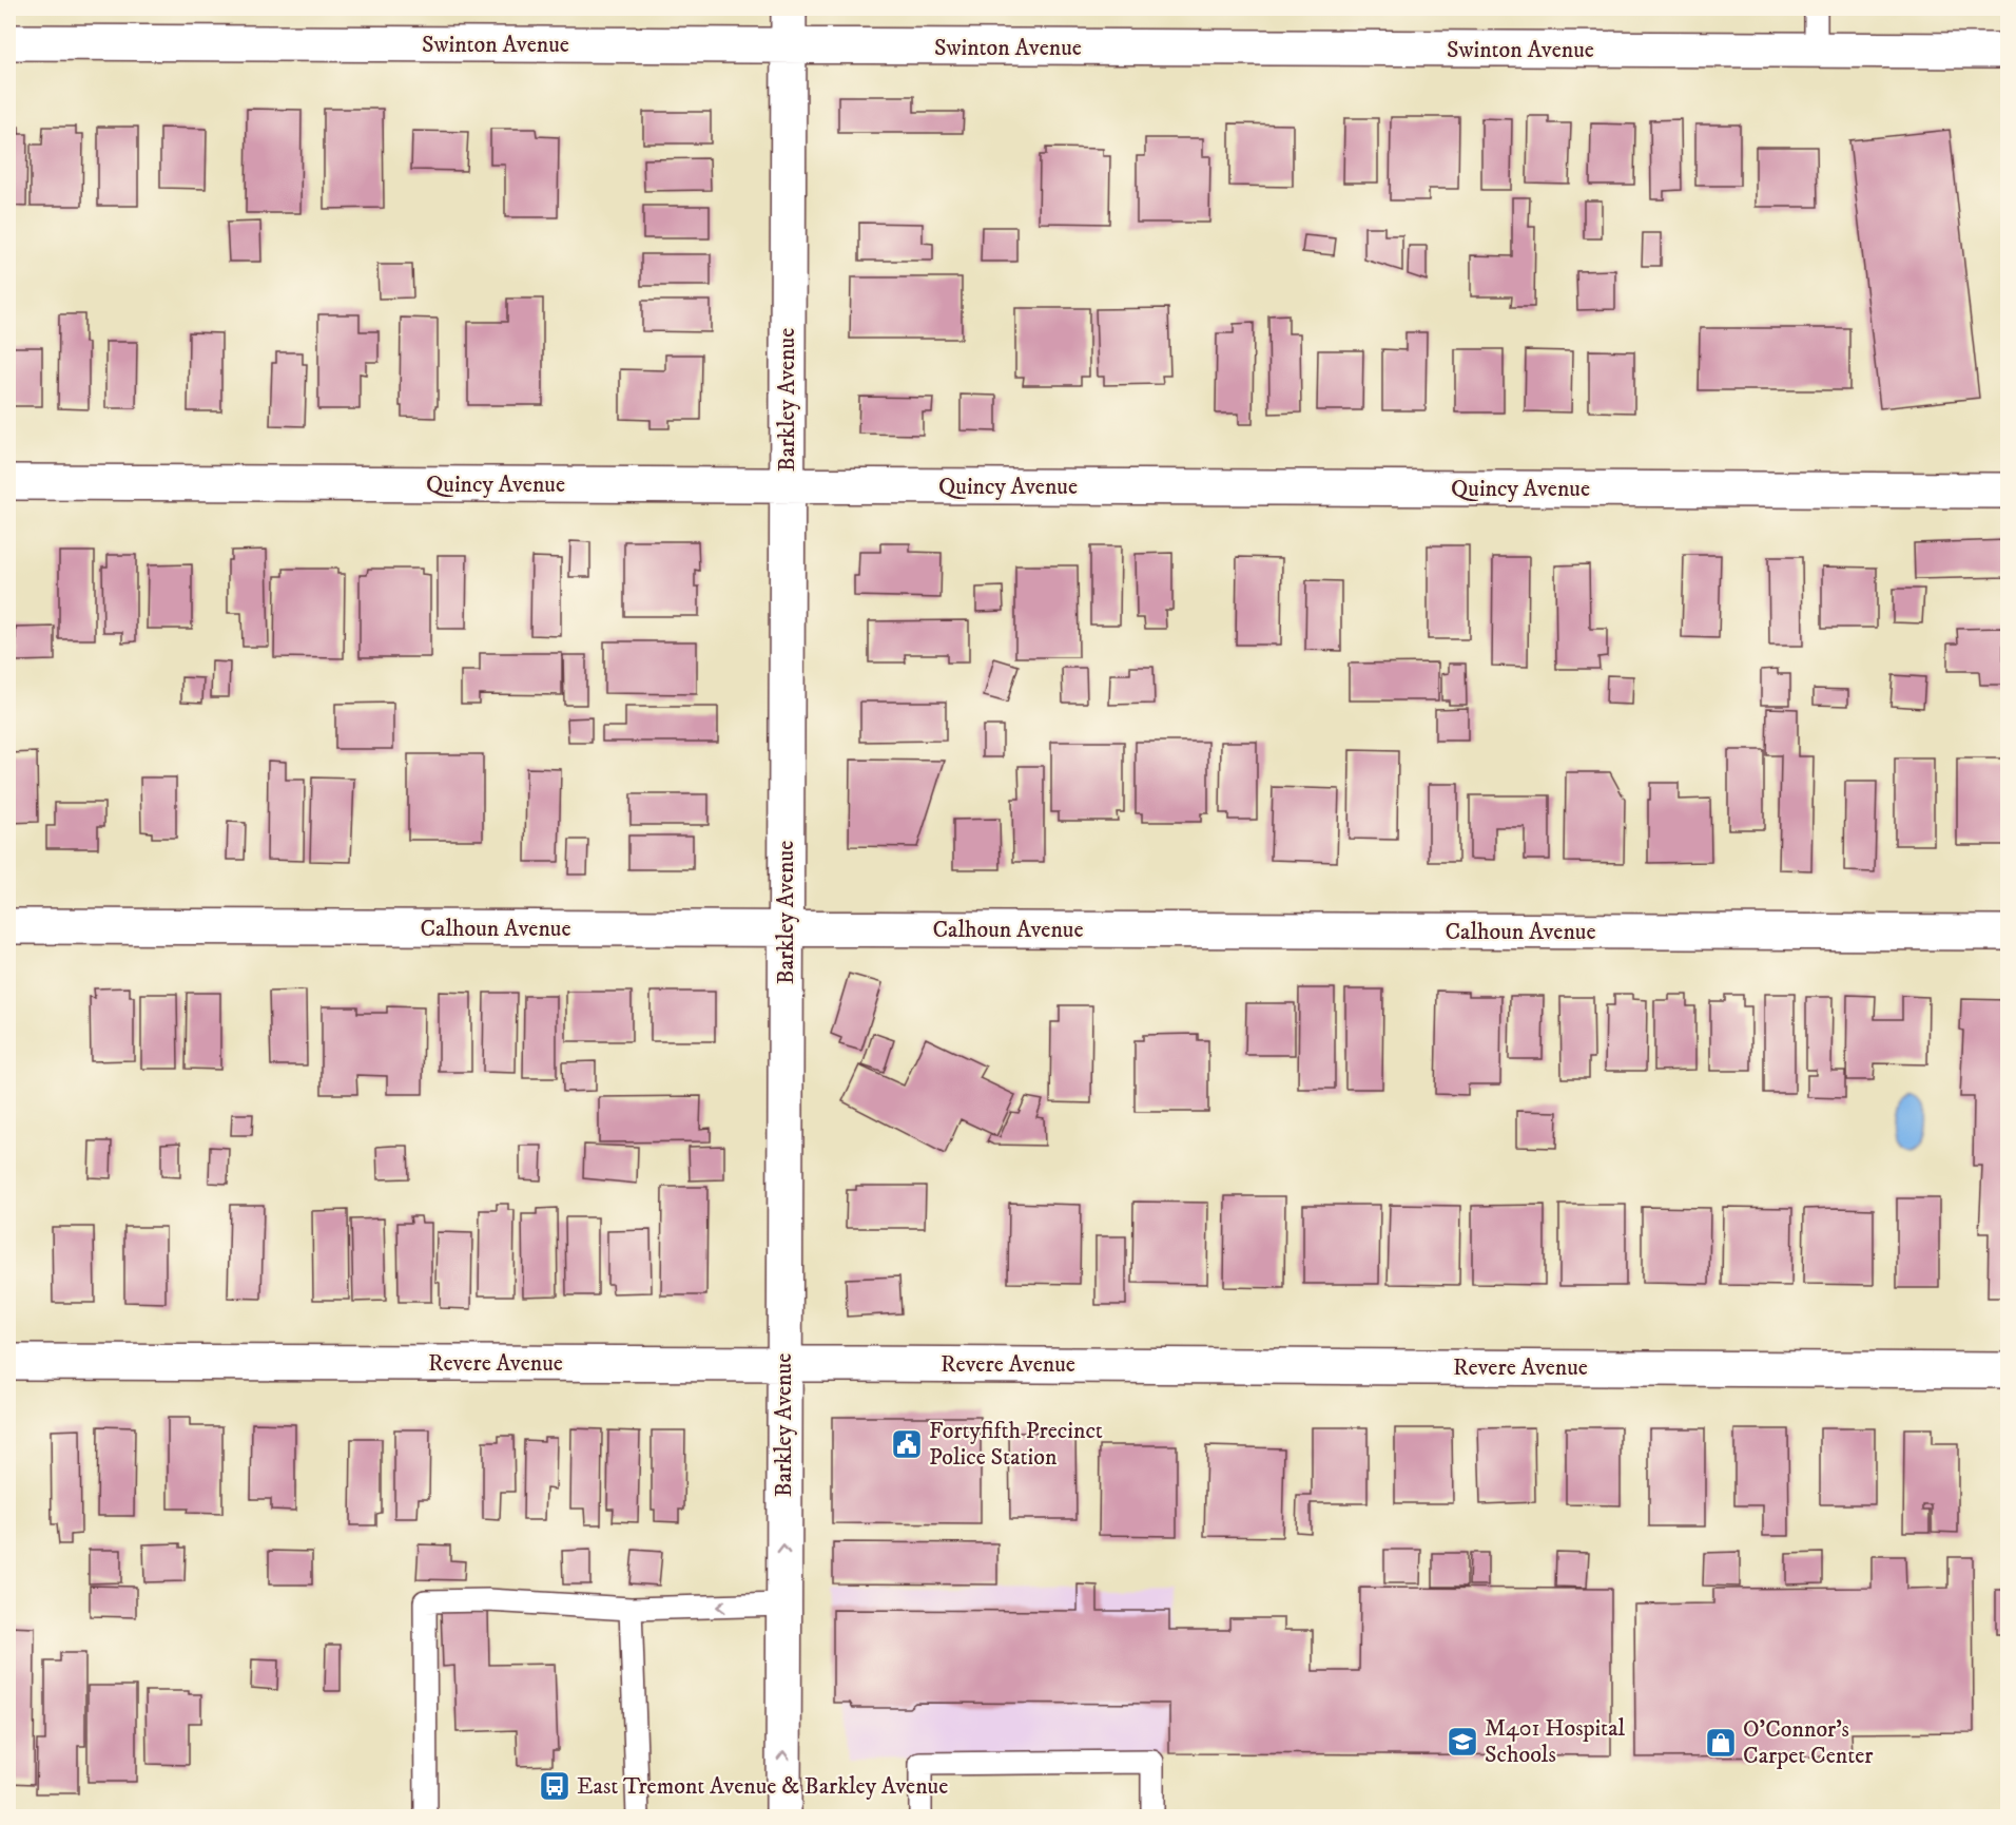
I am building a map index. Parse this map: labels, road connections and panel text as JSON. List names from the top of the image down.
{
  "streets": {
    "street": [
      "Swinton Avenue",
      "Barkley Avenue",
      "Quincy Avenue",
      "Calhoun Avenue",
      "Revere Avenue"
    ]
  },
  "crossings": [
    ["Swinton Avenue", "Barkley Avenue"],
    ["Barkley Avenue", "Quincy Avenue"],
    ["Barkley Avenue", "Calhoun Avenue"],
    ["Barkley Avenue", "Revere Avenue"]
  ],
  "places": {
    "public building": ["Fortyfifth Precinct Police Station"],
    "school or university": ["M401 Hospital Schools"],
    "shop": ["O'Connor's Carpet Center"],
    "bus stop": ["East Tremont Avenue & Barkley Avenue"]
  }
}
